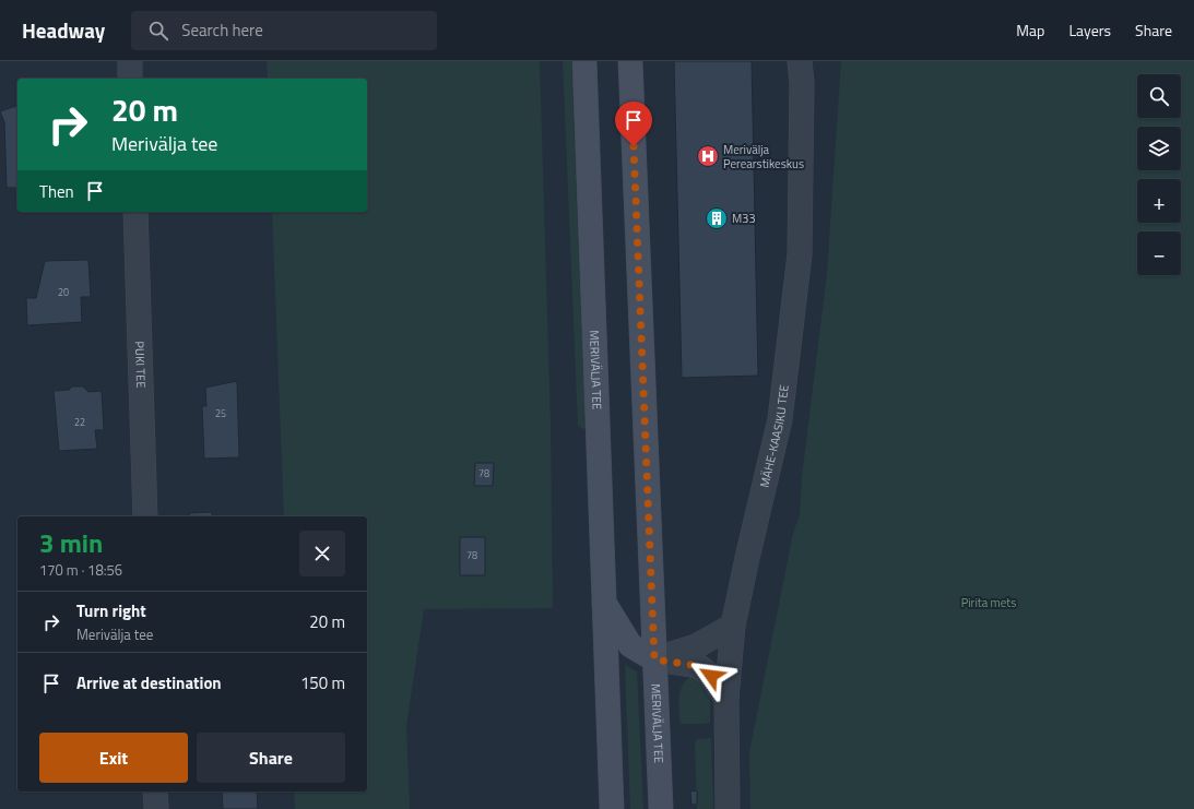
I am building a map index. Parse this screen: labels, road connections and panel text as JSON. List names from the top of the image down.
{
  "streets": {
    "main road": ["MERIVÄLJA TEE"],
    "street": ["PUKI TEE", "MÄHE-KAASIKU TEE"]
  },
  "parks": ["Pirita mets"],
  "places": {
    "hospital": ["Merivälja Perearstikeskus"],
    "building": ["M33"]
  },
  "house_numbers": [
    "20",
    "25",
    "22",
    "78",
    "78"
  ],
  "page": {
    "header": "Headway",
    "search": "Search here",
    "nav": ["Map", "Layers", "Share"],
    "map_buttons": ["+", "−"],
    "turn": ["20 m", "Merivälja tee"],
    "then": "Then",
    "heading": ["3 min", "170 m · 18:56"],
    "list": [
      {
        "name": "Turn right",
        "note": "Merivälja tee",
        "value": "20 m"
      },
      {
        "name": "Arrive at destination",
        "value": "150 m"
      }
    ],
    "buttons": ["Exit", "Share"]
  }
}
